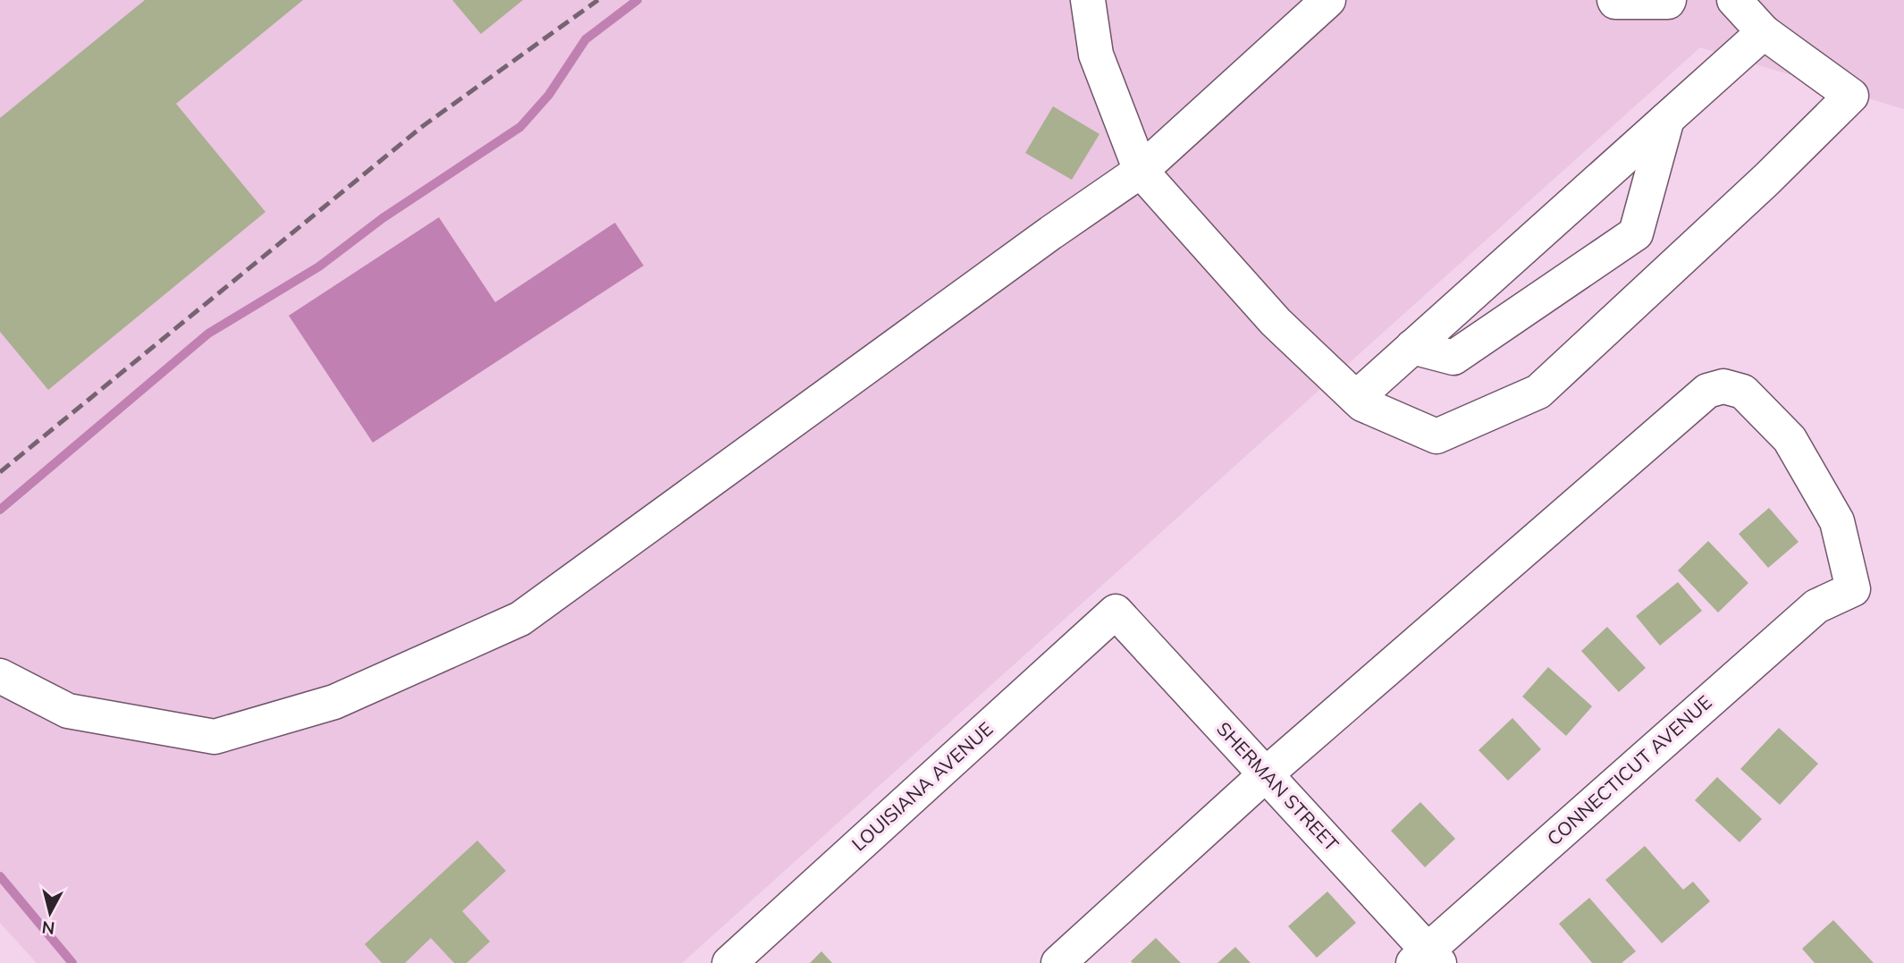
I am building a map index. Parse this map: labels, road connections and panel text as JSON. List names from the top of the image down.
{
  "streets": {
    "street": ["CONNECTICUT AVENUE", "LOUISIANA AVENUE", "SHERMAN STREET"]
  },
  "crossings": [
    ["CONNECTICUT AVENUE", "SHERMAN STREET"],
    ["LOUISIANA AVENUE", "SHERMAN STREET"]
  ],
  "north": "bottom"
}
